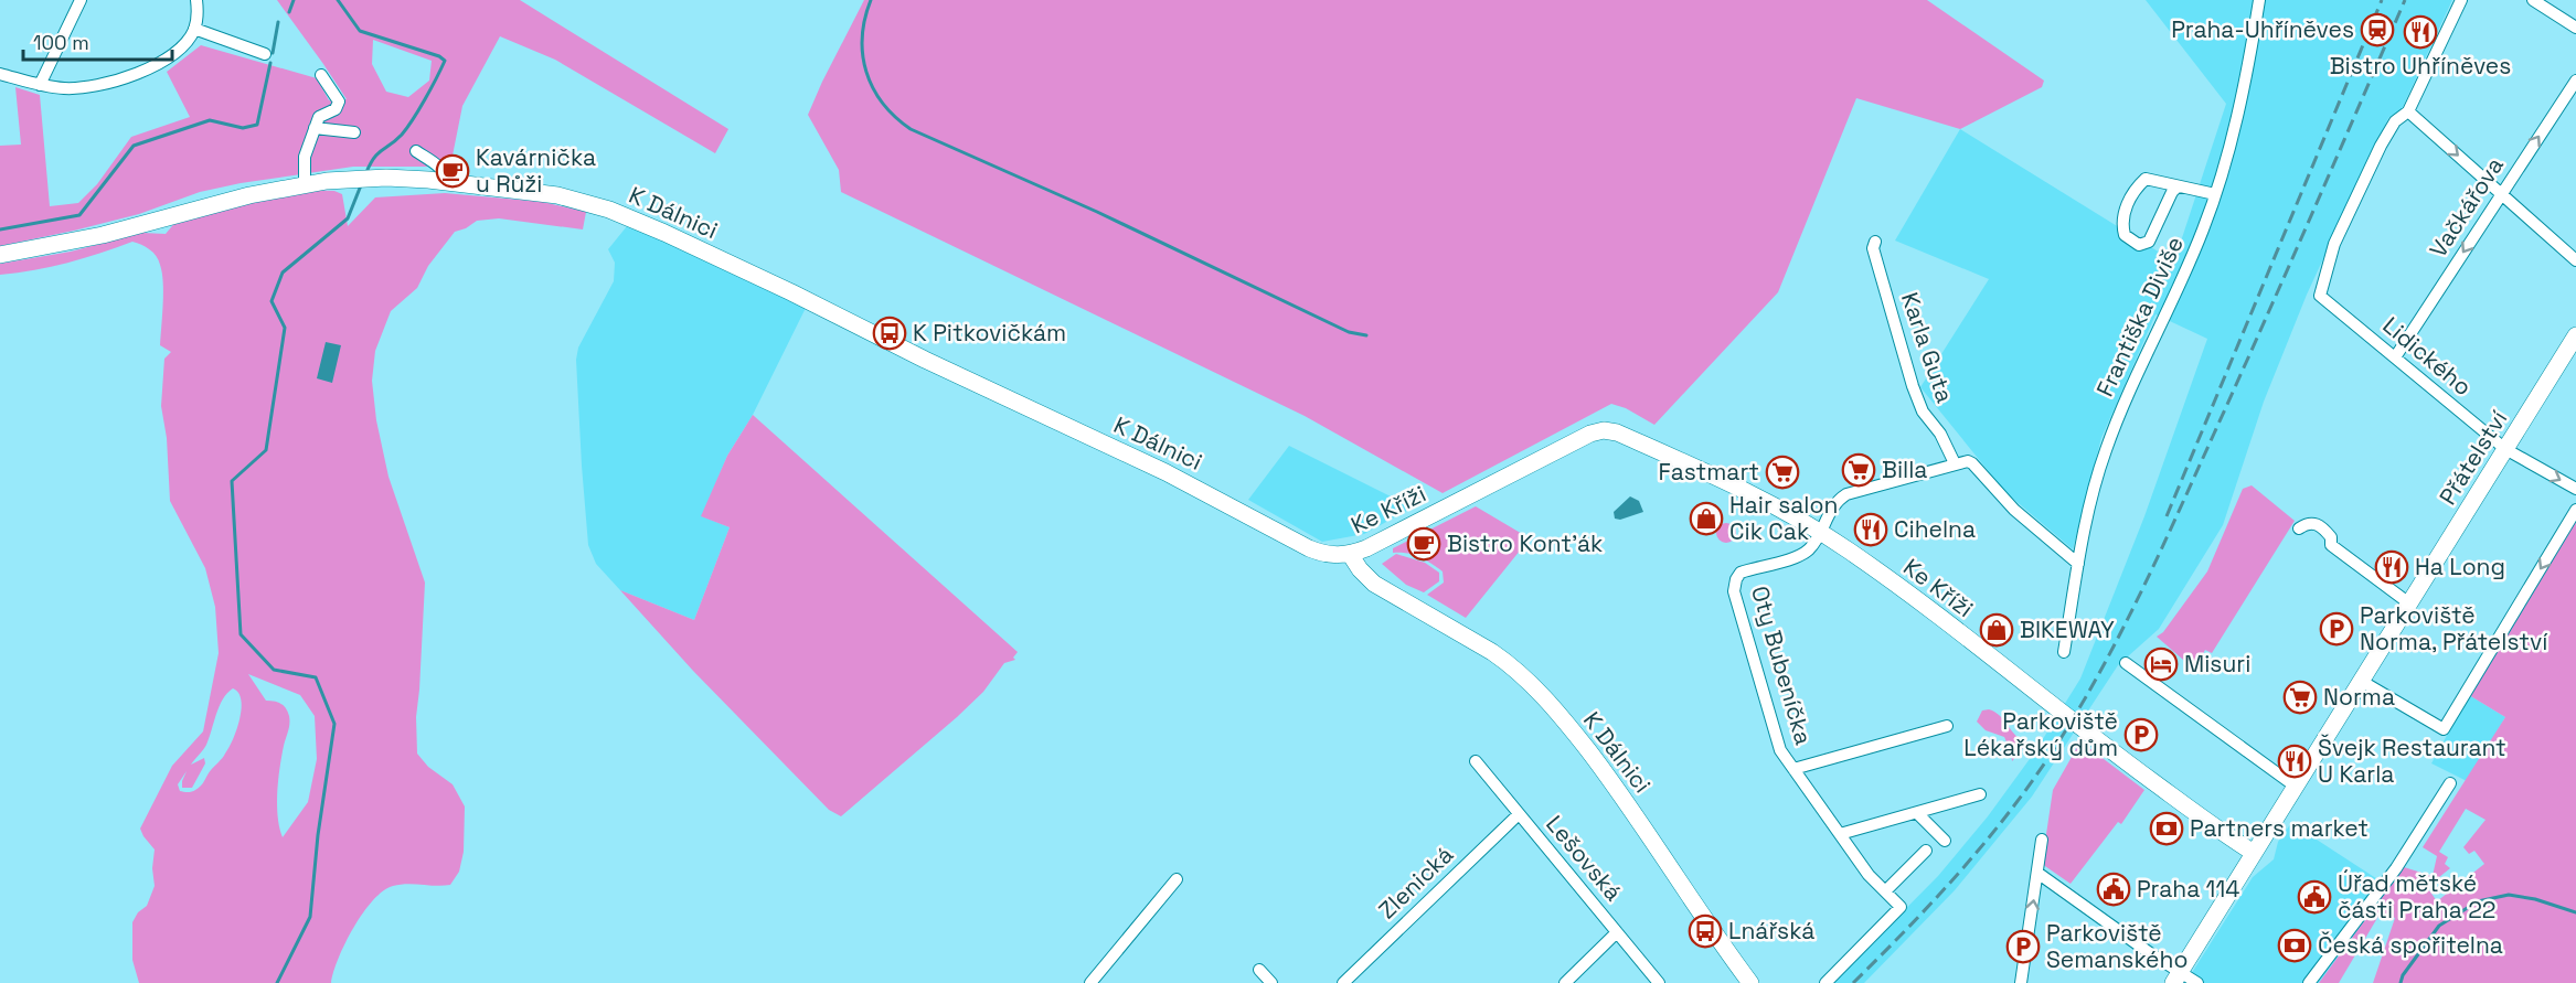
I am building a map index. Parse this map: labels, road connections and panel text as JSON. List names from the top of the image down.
{
  "streets": {
    "street": [
      "Vačkářova",
      "K Dálnici",
      "Františka Diviše",
      "Karla Guta",
      "Lidického",
      "Přátelství",
      "Ke Kříži",
      "Oty Bubeníčka",
      "Lešovská",
      "Zlenická"
    ]
  },
  "crossings": [
    ["Vačkářova", "Lidického"],
    ["K Dálnici", "Ke Kříži"],
    ["Lidického", "Přátelství"],
    ["Přátelství", "Ke Kříži"],
    ["Ke Kříži", "Oty Bubeníčka"],
    ["Lešovská", "Zlenická"]
  ],
  "places": {
    "station": ["Praha-Uhříněves"],
    "restaurant": [
      "Bistro Uhříněves",
      "Cihelna",
      "Ha Long",
      "Švejk Restaurant U Karla"
    ],
    "cafe": ["Kavárnička u Růži", "Bistro Kont'ák"],
    "bus stop": ["K Pitkovičkám", "Lnářská"],
    "supermarket": ["Billa", "Fastmart", "Norma"],
    "shop": ["Hair salon Cik Cak", "BIKEWAY"],
    "parking": ["Parkoviště Norma, Přátelství", "Parkoviště Lékařský dům", "Parkoviště Semanského"],
    "hotel": ["Misuri"],
    "bank": ["Partners market", "Česká spořitelna"],
    "public building": ["Praha 114", "Úřad mětské části Praha 22"]
  },
  "scale_bar": "100 m"
}
